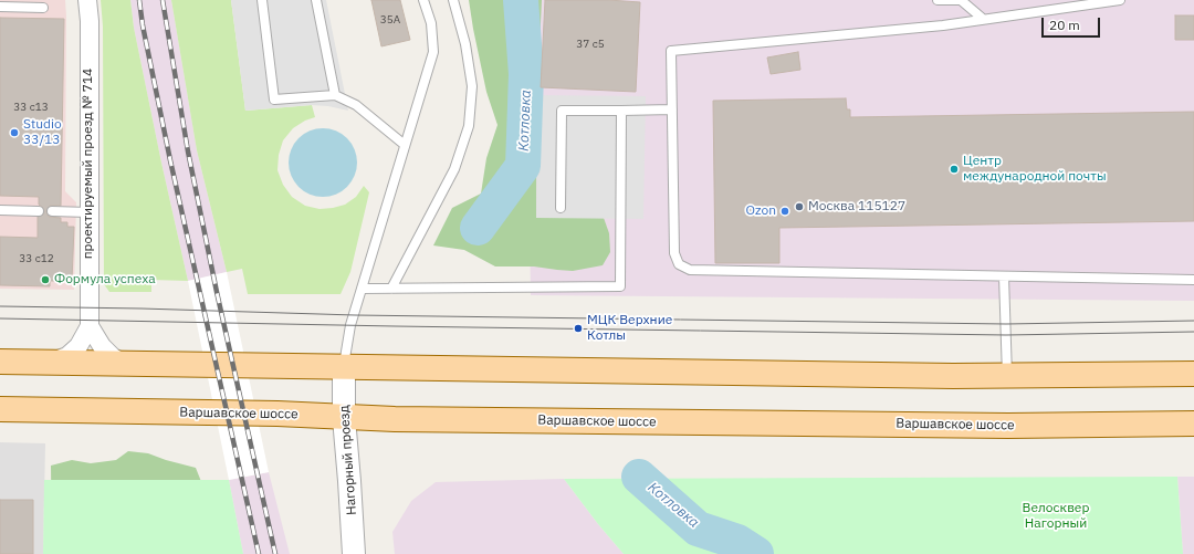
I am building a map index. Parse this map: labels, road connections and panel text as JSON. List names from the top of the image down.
{
  "streets": {
    "main road": ["Варшавское шоссе"],
    "street": ["проектируемый проезд № 714", "Нагорный проезд"]
  },
  "crossings": [
    ["Варшавское шоссе", "Нагорный проезд"]
  ],
  "water": ["Котловка"],
  "parks": ["Велосквер Нагорный"],
  "places": [
    "Studio 33/13",
    "Центр международной почты",
    "Москва 115127",
    "Ozon",
    "Формула успеха",
    "МЦК Верхние Котлы"
  ],
  "house_numbers": [
    "35А",
    "37 с5",
    "33 с13",
    "33 с12"
  ],
  "scale_bar": "20 m"
}
